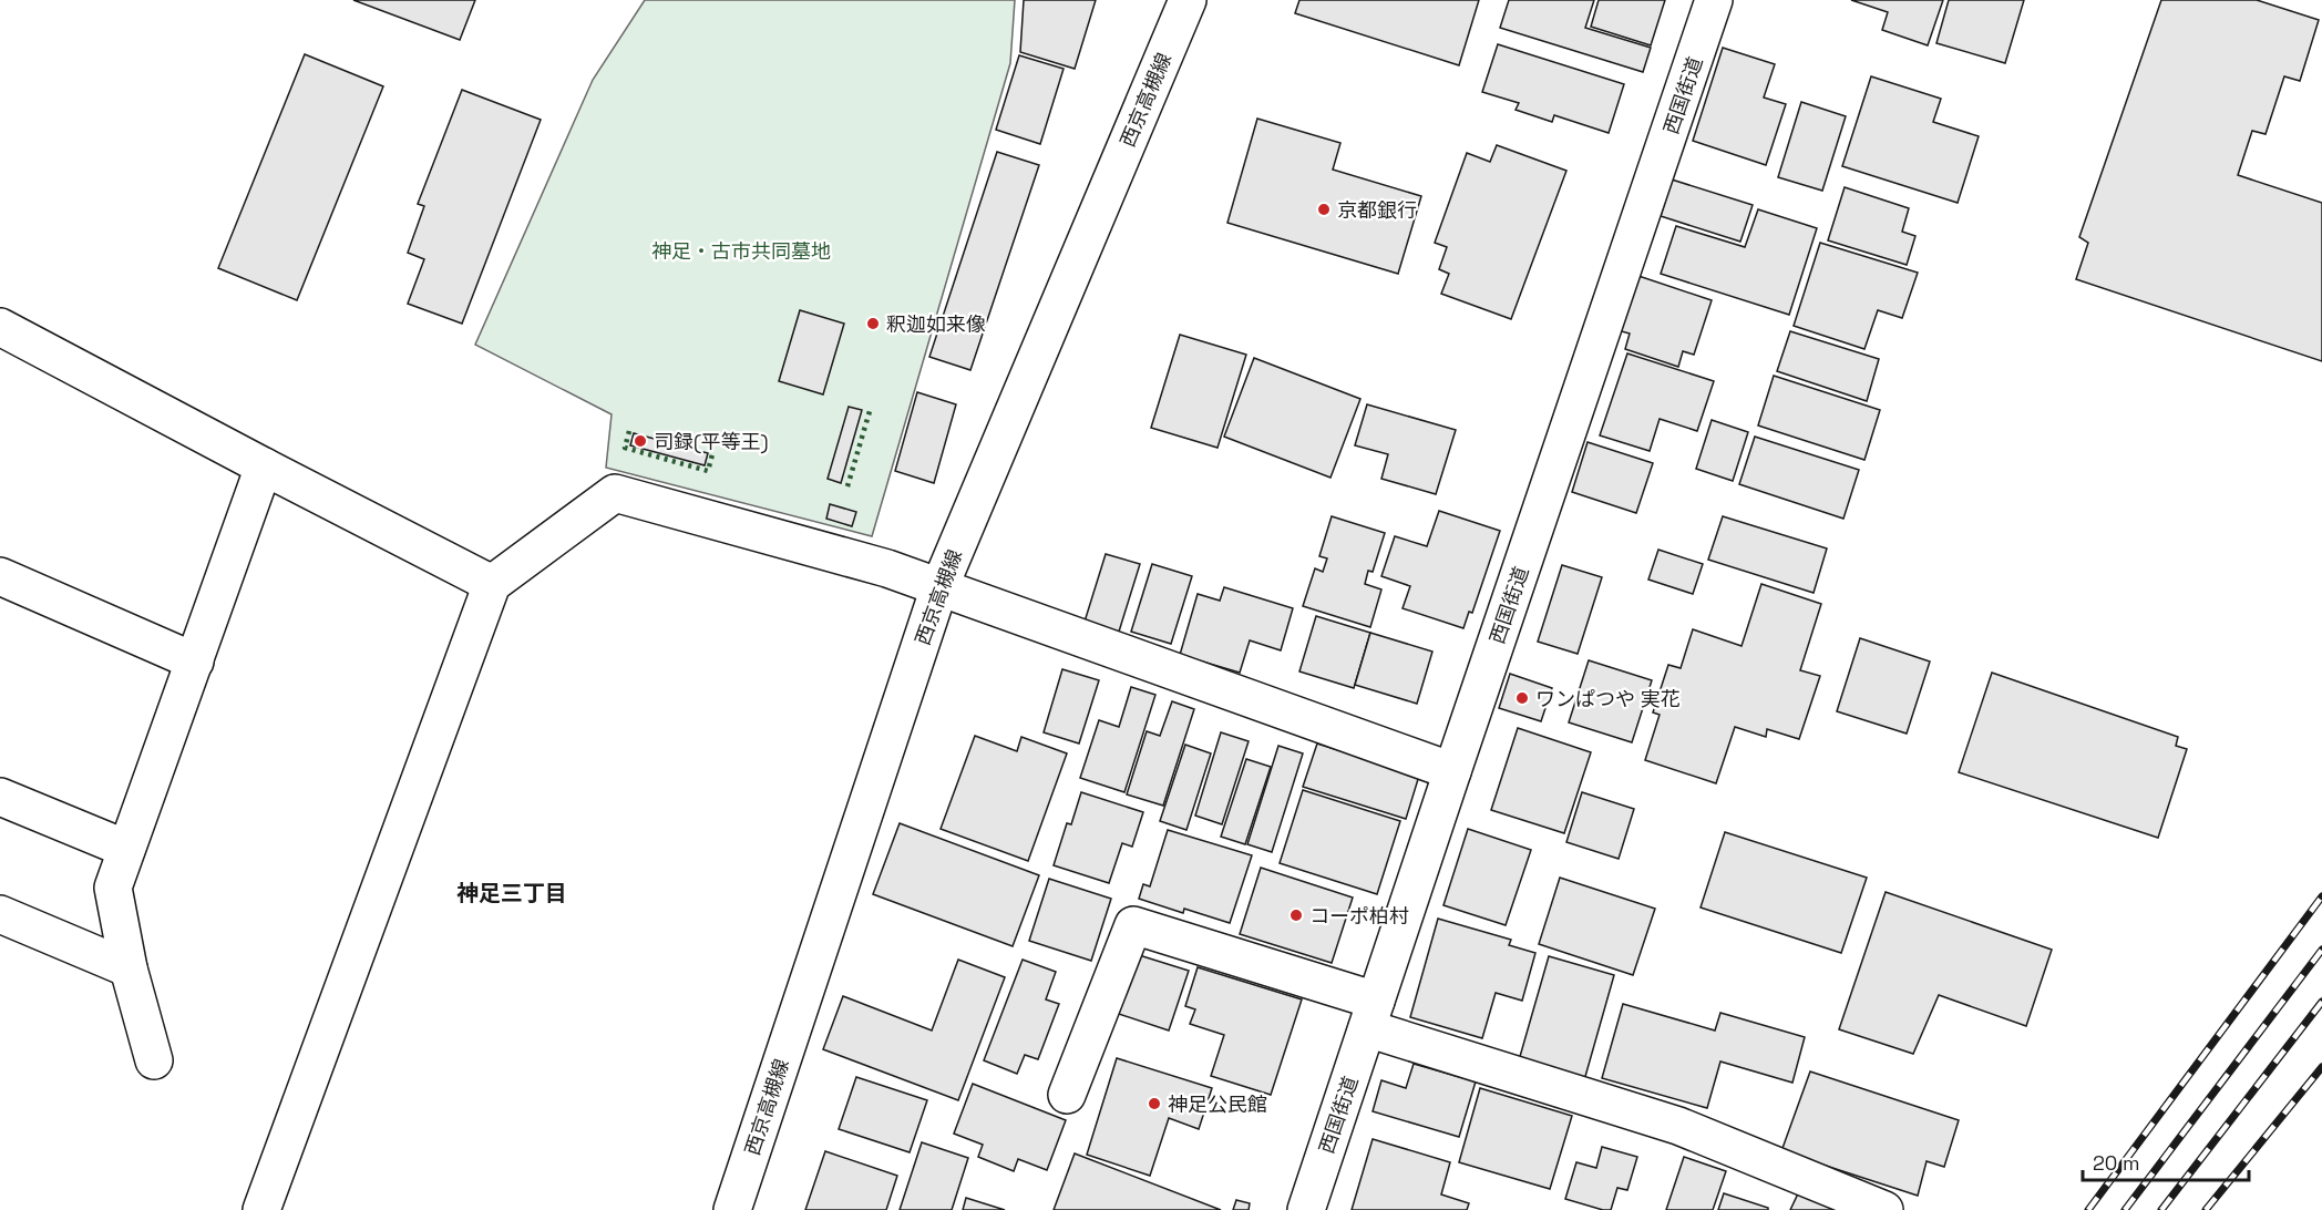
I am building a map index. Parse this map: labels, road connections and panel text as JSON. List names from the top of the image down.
{
  "streets": {
    "street": ["西国街道", "西京高槻線"]
  },
  "districts": ["神足三丁目"],
  "parks": ["神足・古市共同墓地"],
  "places": [
    "京都銀行",
    "釈迦如来像",
    "司録(平等王)",
    "ワンぱつや 実花",
    "コーポ柏村",
    "神足公民館"
  ],
  "scale_bar": "20 m"
}
